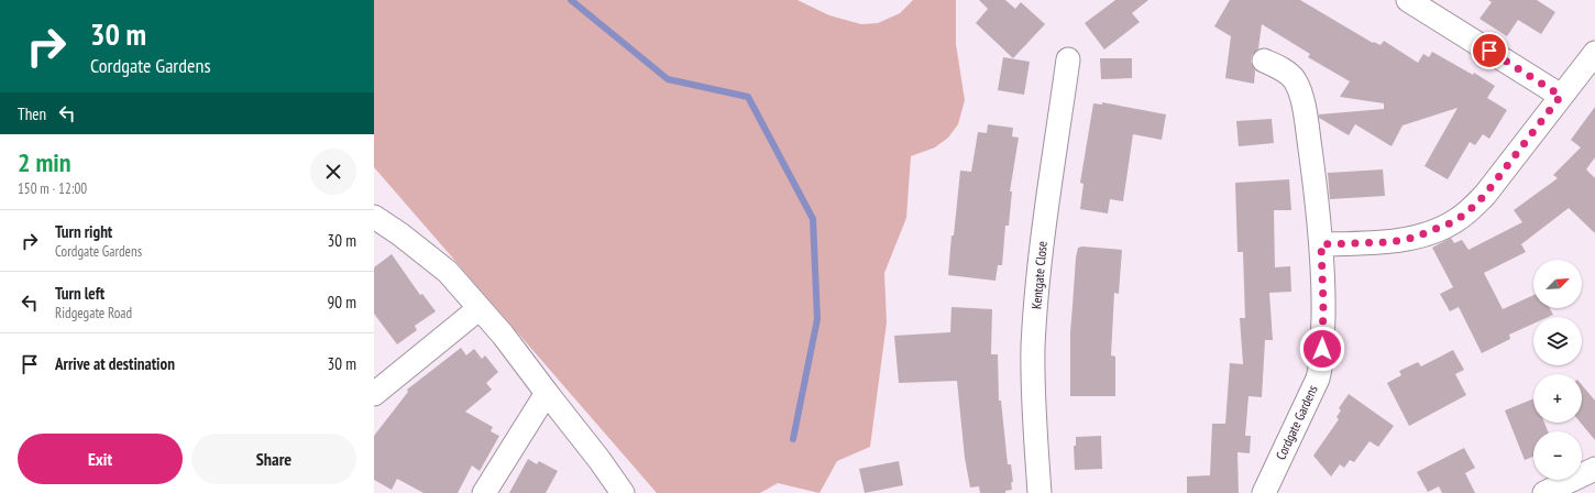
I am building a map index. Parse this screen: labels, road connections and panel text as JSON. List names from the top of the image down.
{
  "streets": {
    "street": ["Kentgate Close", "Cordgate Gardens"]
  },
  "north": "top right",
  "page": {
    "turn": ["30 m", "Cordgate Gardens"],
    "then": "Then",
    "heading": ["2 min", "150 m · 12:00"],
    "list": [
      {
        "name": "Turn right",
        "note": "Cordgate Gardens",
        "value": "30 m"
      },
      {
        "name": "Turn left",
        "note": "Ridgegate Road",
        "value": "90 m"
      },
      {
        "name": "Arrive at destination",
        "value": "30 m"
      }
    ],
    "map_buttons": ["+", "−"],
    "buttons": ["Exit", "Share"]
  }
}
